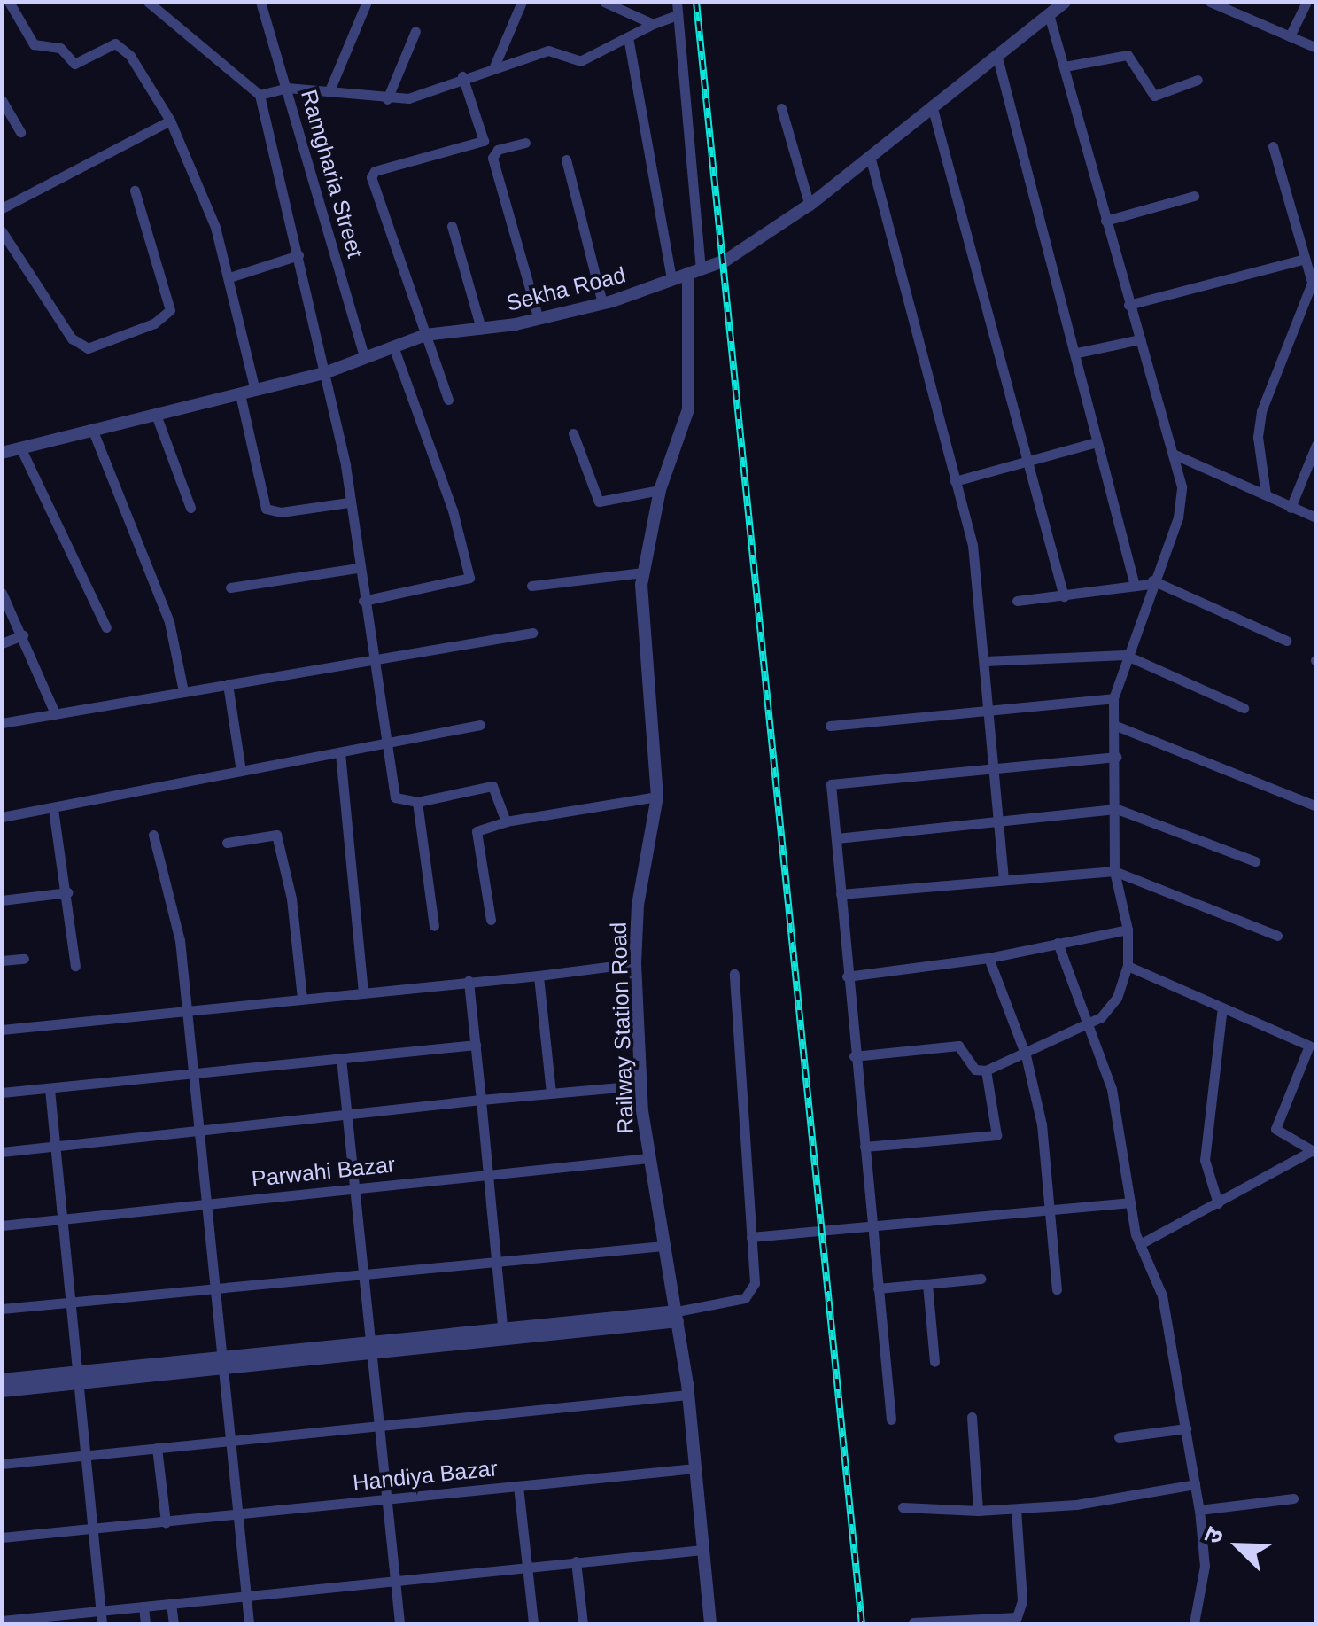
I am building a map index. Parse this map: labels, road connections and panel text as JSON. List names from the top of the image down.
{
  "streets": {
    "street": [
      "Ramgharia Street",
      "Sekha Road",
      "Railway Station Road",
      "Parwahi Bazar",
      "Handiya Bazar"
    ]
  },
  "crossings": [
    ["Ramgharia Street", "Sekha Road"],
    ["Sekha Road", "Railway Station Road"],
    ["Railway Station Road", "Parwahi Bazar"],
    ["Railway Station Road", "Handiya Bazar"]
  ],
  "north": "top left"
}
